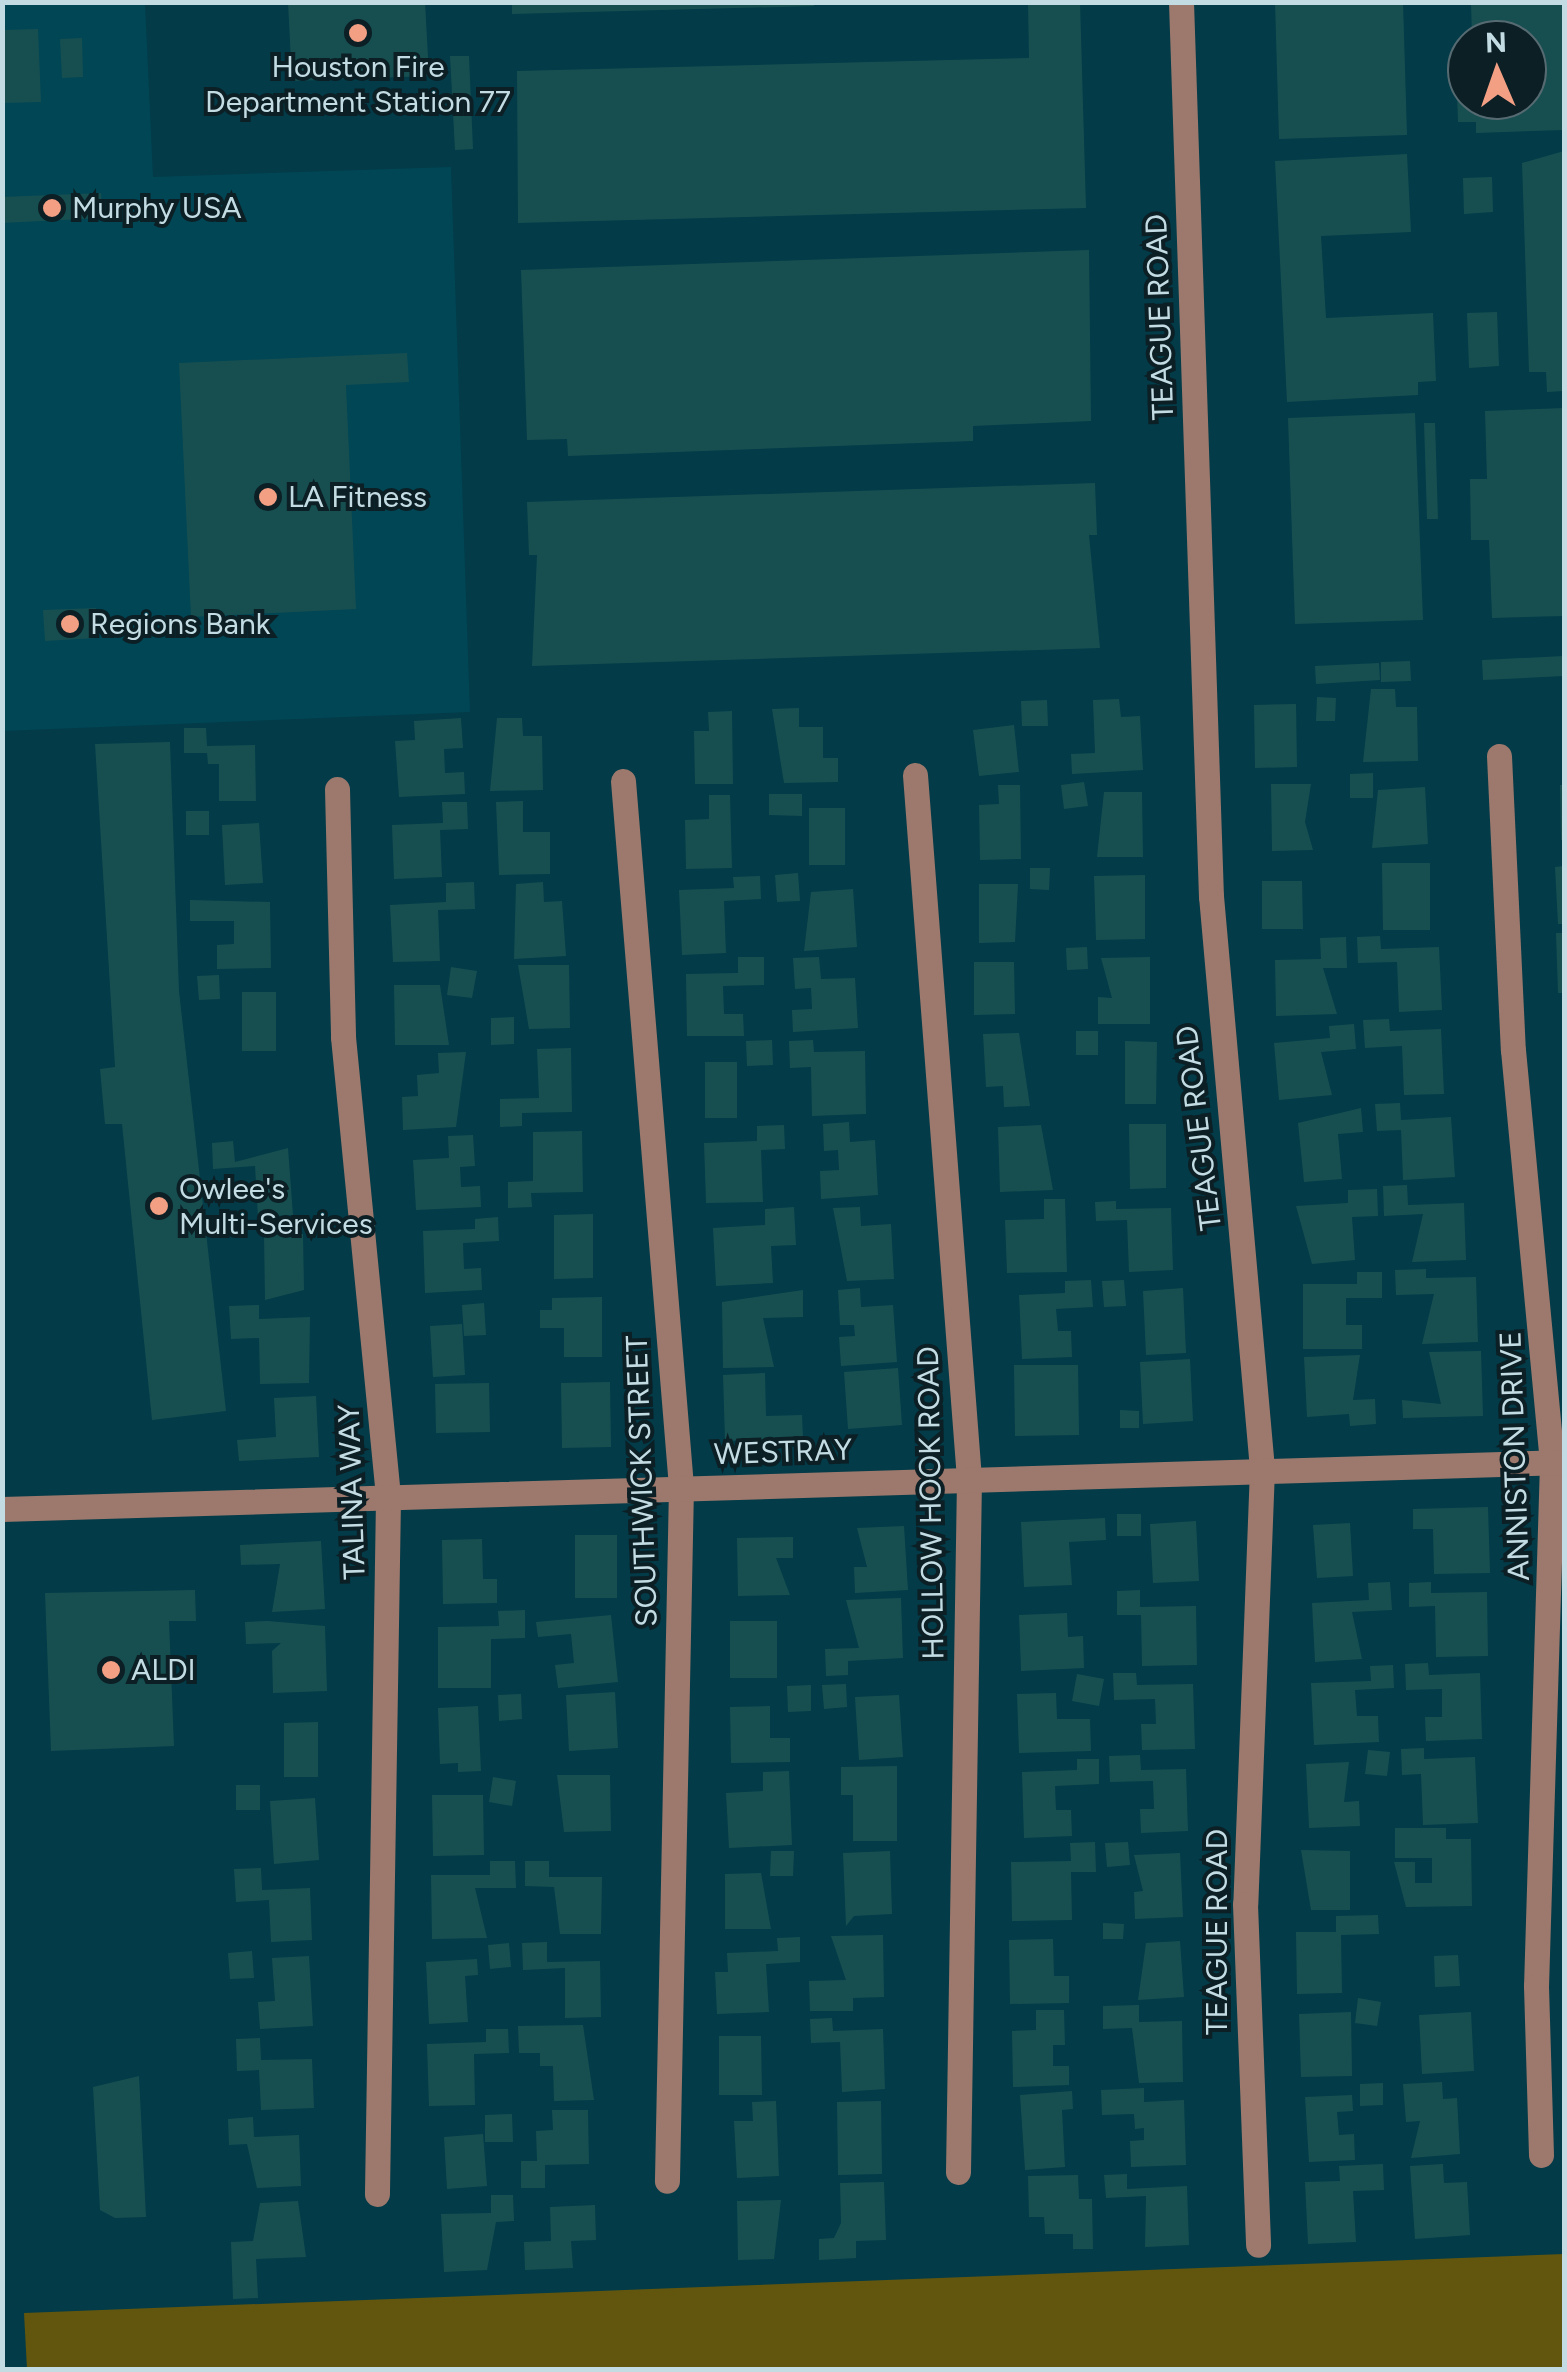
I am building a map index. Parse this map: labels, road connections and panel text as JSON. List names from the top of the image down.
{
  "streets": {
    "street": [
      "TEAGUE ROAD",
      "WESTRAY",
      "ANNISTON DRIVE",
      "SOUTHWICK STREET",
      "TALINA WAY",
      "HOLLOW HOOK ROAD"
    ]
  },
  "crossings": [
    ["TEAGUE ROAD", "WESTRAY"],
    ["WESTRAY", "ANNISTON DRIVE"],
    ["WESTRAY", "SOUTHWICK STREET"],
    ["WESTRAY", "TALINA WAY"],
    ["WESTRAY", "HOLLOW HOOK ROAD"]
  ],
  "places": [
    "Houston Fire Department Station 77",
    "Murphy USA",
    "LA Fitness",
    "Regions Bank",
    "Owlee's Multi-Services",
    "ALDI"
  ],
  "north": "top"
}
